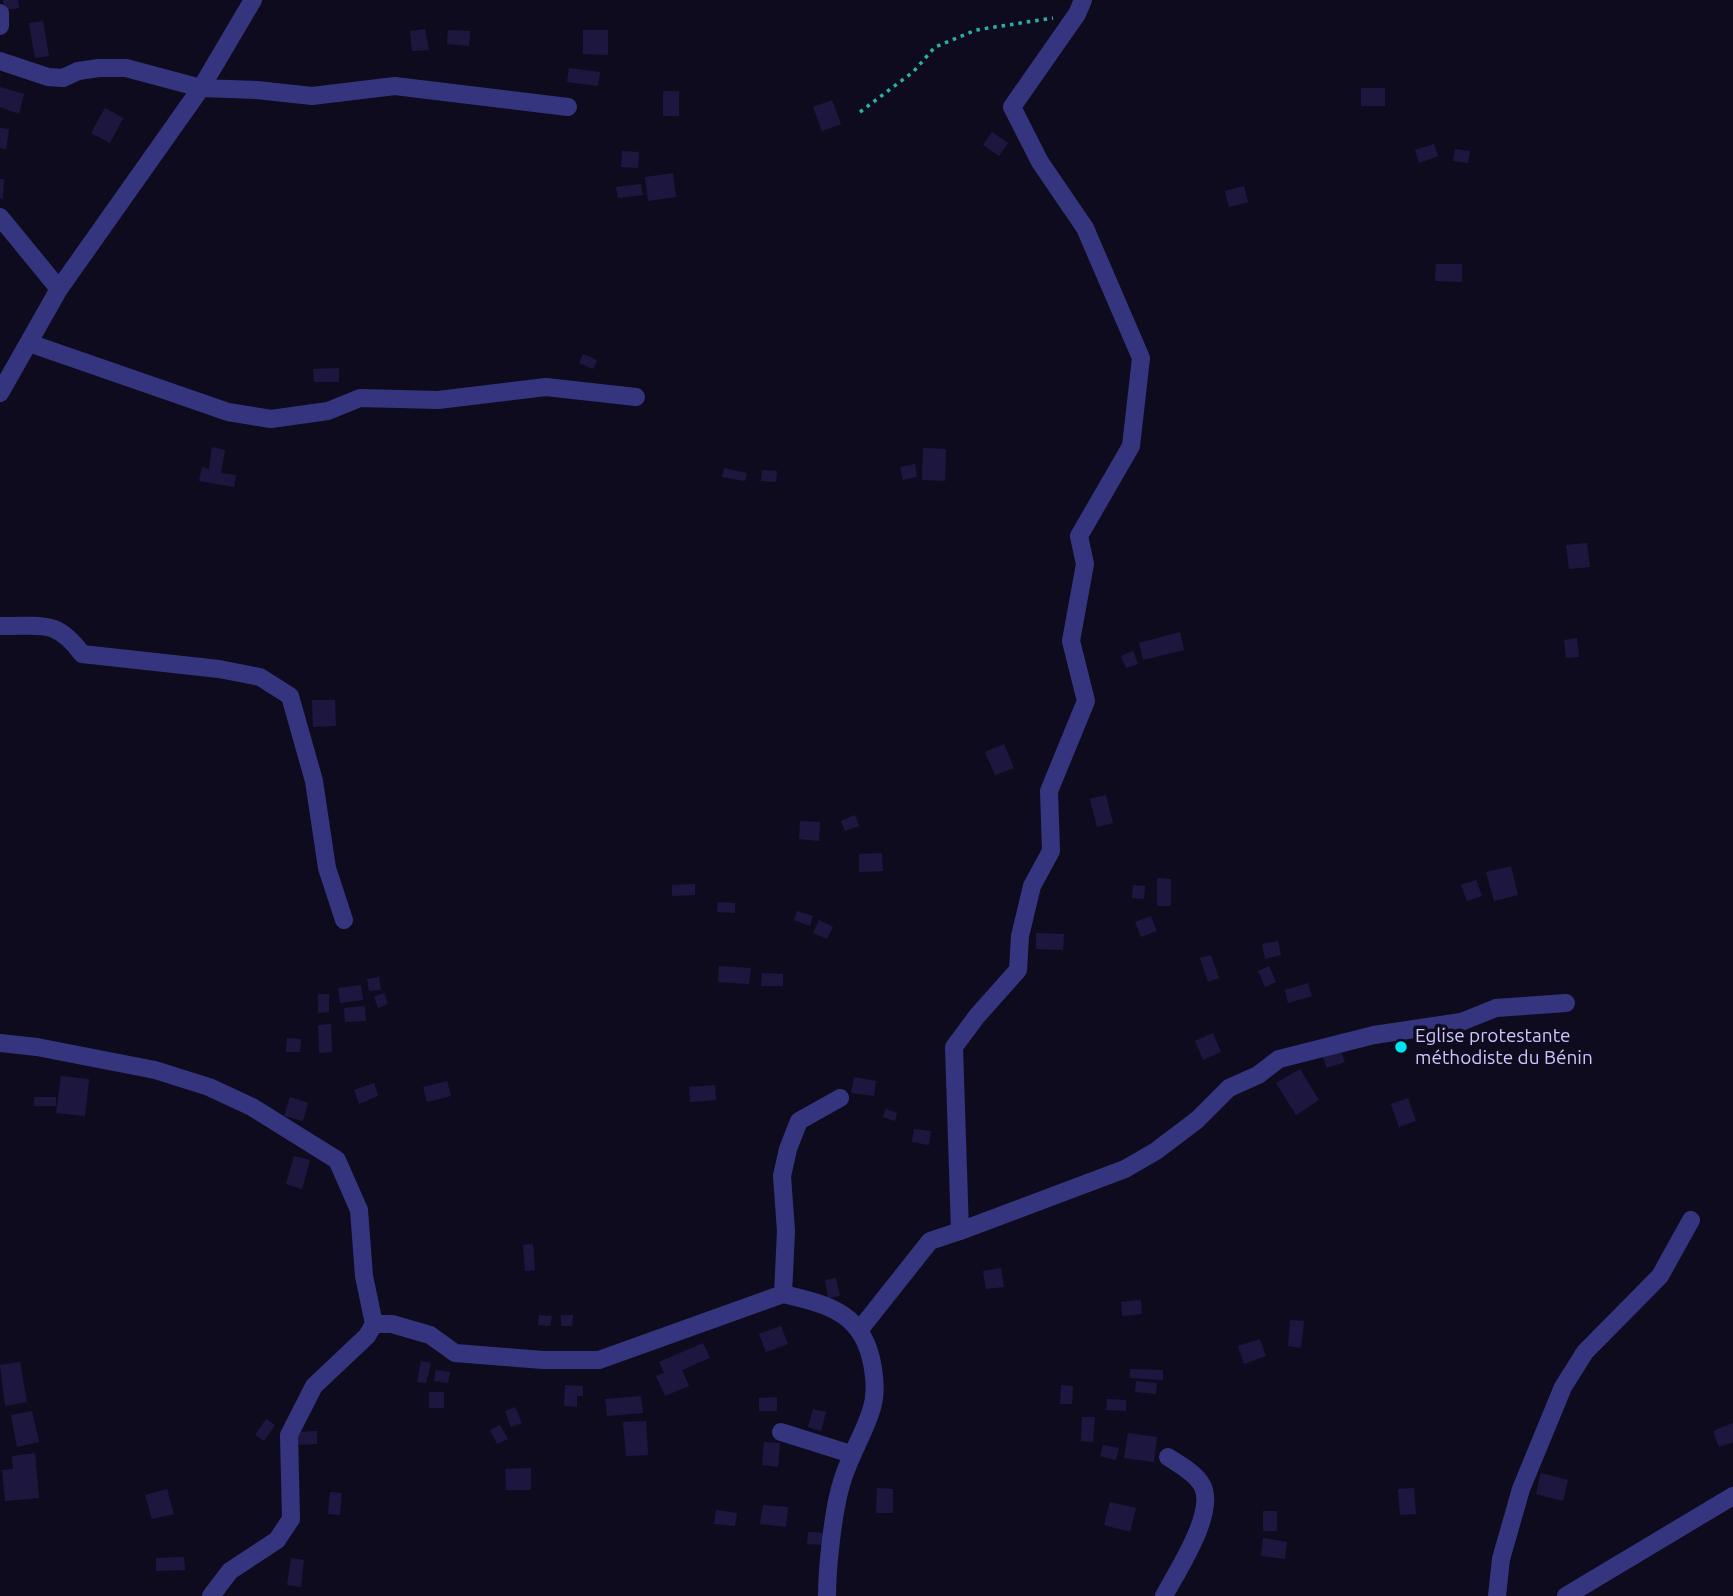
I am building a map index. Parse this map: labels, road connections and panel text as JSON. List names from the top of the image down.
{
  "places": ["Eglise protestante méthodiste du Bénin"]
}
